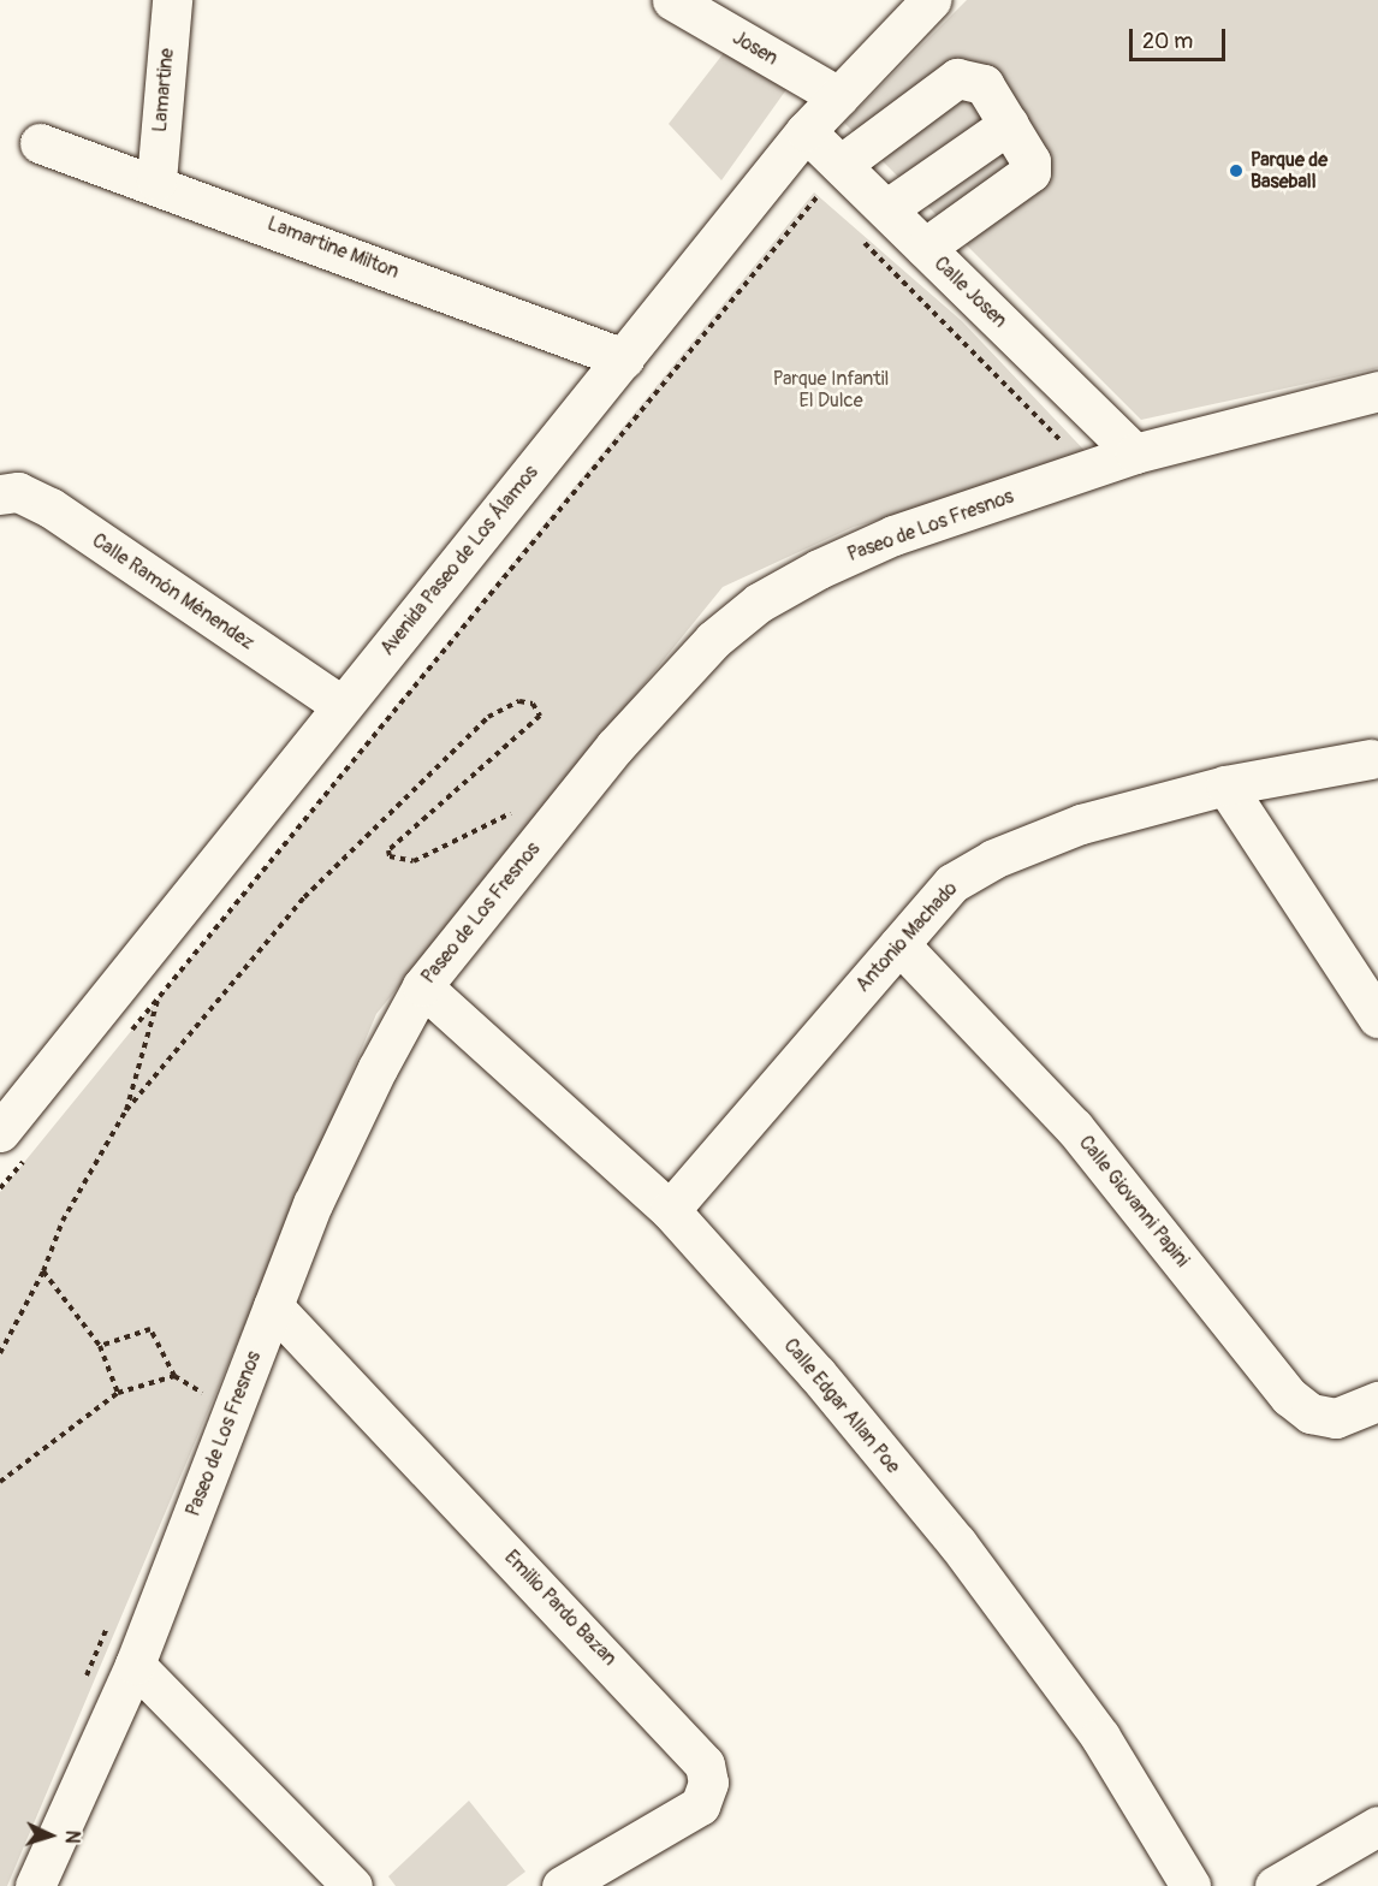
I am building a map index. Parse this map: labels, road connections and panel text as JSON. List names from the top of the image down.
{
  "streets": {
    "street": [
      "Josen",
      "Lamartine",
      "Lamartine Milton",
      "Calle Josen",
      "Paseo de Los Fresnos",
      "Avenida Paseo de Los Álamos",
      "Calle Ramón Ménendez",
      "Antonio Machado",
      "Calle Giovanni Papini",
      "Calle Edgar Allan Poe",
      "Emilio Pardo Bazan"
    ]
  },
  "crossings": [
    ["Josen", "Avenida Paseo de Los Álamos"],
    ["Lamartine", "Lamartine Milton"],
    ["Lamartine Milton", "Avenida Paseo de Los Álamos"],
    ["Calle Josen", "Paseo de Los Fresnos"],
    ["Calle Josen", "Avenida Paseo de Los Álamos"],
    ["Paseo de Los Fresnos", "Calle Edgar Allan Poe"],
    ["Paseo de Los Fresnos", "Emilio Pardo Bazan"],
    ["Avenida Paseo de Los Álamos", "Calle Ramón Ménendez"],
    ["Antonio Machado", "Calle Giovanni Papini"],
    ["Antonio Machado", "Calle Edgar Allan Poe"]
  ],
  "parks": ["Parque Infantil El Dulce"],
  "places": ["Parque de Baseball"],
  "scale_bar": "20 m",
  "north": "right"
}
